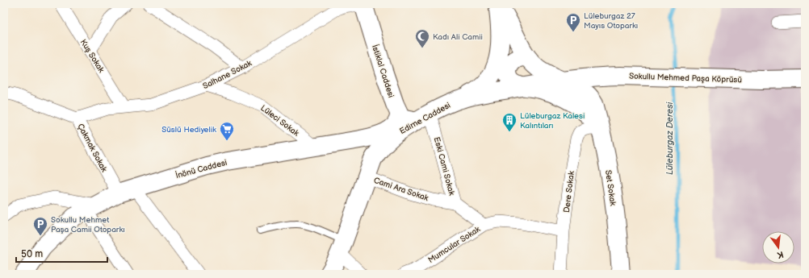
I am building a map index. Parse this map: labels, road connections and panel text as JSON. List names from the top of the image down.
{
  "streets": {
    "main road": [
      "İstiklal Caddesi",
      "Sokullu Mehmed Paşa Köprüsü",
      "Edirne Caddesi",
      "İnönü Caddesi",
      "Set Sokak"
    ],
    "street": [
      "Kuş Sokak",
      "Salhane Sokak",
      "Lüleci Sokak",
      "Çakmak Sokak",
      "Eski Cami Sokak",
      "Cami Ara Sokak",
      "Dere Sokak",
      "Mumcular Sokak"
    ]
  },
  "crossings": [
    ["Kuş Sokak", "Salhane Sokak"],
    ["İstiklal Caddesi", "Salhane Sokak"],
    ["İstiklal Caddesi", "İnönü Caddesi"],
    ["Salhane Sokak", "Lüleci Sokak"],
    ["Salhane Sokak", "Çakmak Sokak"],
    ["Sokullu Mehmed Paşa Köprüsü", "Edirne Caddesi"],
    ["Sokullu Mehmed Paşa Köprüsü", "Set Sokak"],
    ["Edirne Caddesi", "Eski Cami Sokak"],
    ["Edirne Caddesi", "Set Sokak"],
    ["Edirne Caddesi", "Cami Ara Sokak"],
    ["Lüleci Sokak", "İnönü Caddesi"],
    ["Çakmak Sokak", "İnönü Caddesi"],
    ["Eski Cami Sokak", "Cami Ara Sokak"],
    ["Eski Cami Sokak", "Mumcular Sokak"],
    ["Set Sokak", "Dere Sokak"],
    ["Dere Sokak", "Mumcular Sokak"]
  ],
  "water": ["Lüleburgaz Deresi"],
  "places": {
    "parking": ["Lüleburgaz 27 Mayıs Otoparkı", "Sokullu Mehmet Paşa Camii Otoparkı"],
    "mosque": ["Kadı Ali Camii"],
    "building": ["Lüleburgaz Kalesi Kalıntıları"],
    "supermarket": ["Süslü Hediyelik"]
  },
  "scale_bar": "50 m",
  "north": "bottom"
}
